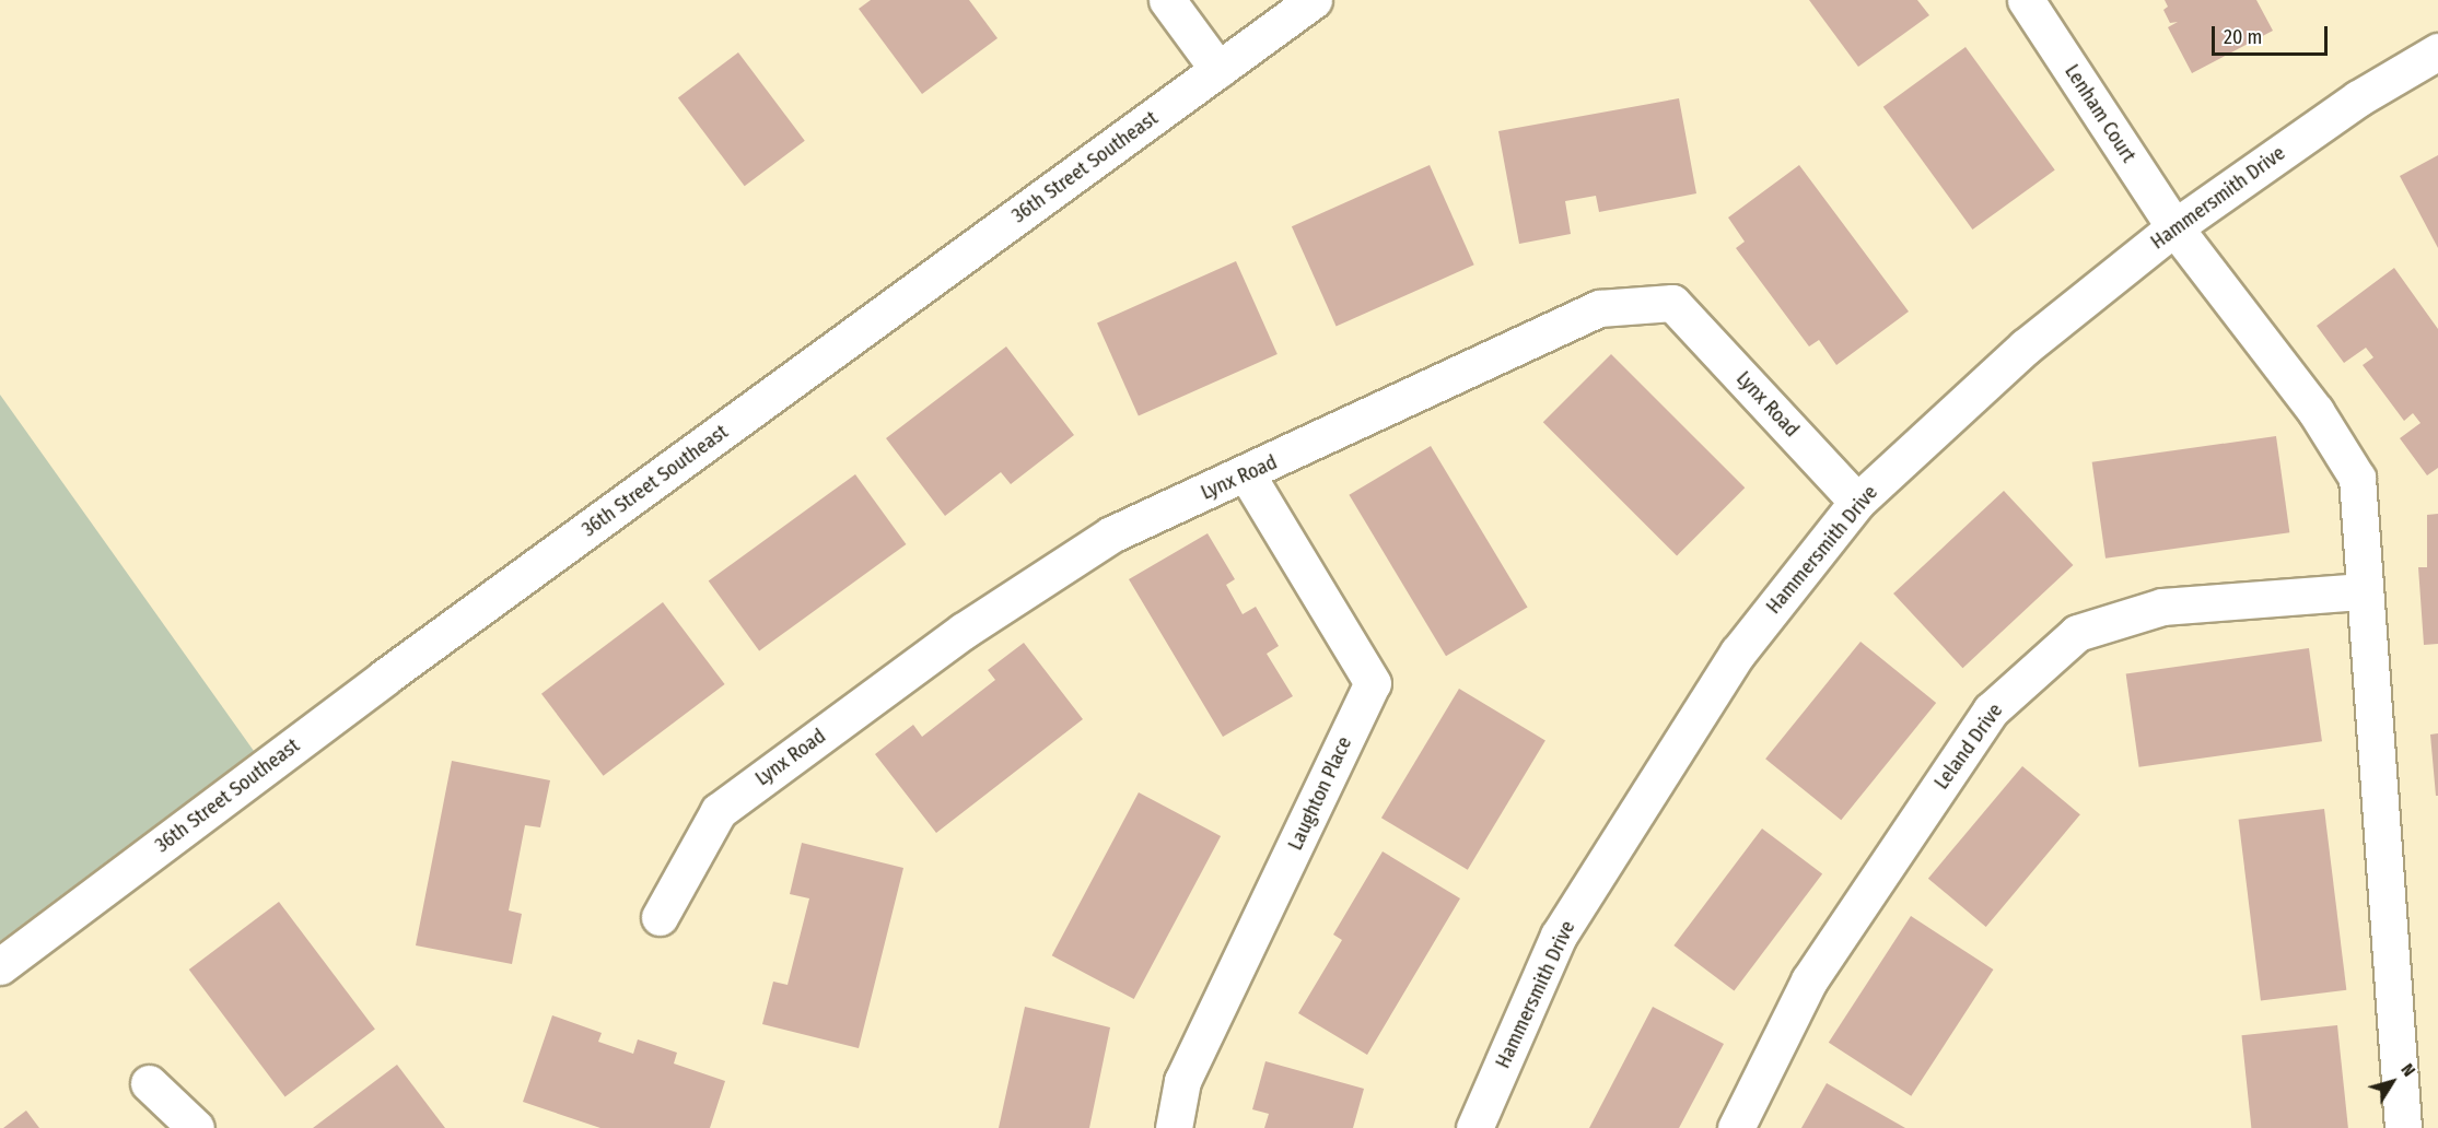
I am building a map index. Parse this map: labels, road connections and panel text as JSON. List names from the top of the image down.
{
  "streets": {
    "street": [
      "Lenham Court",
      "36th Street Southeast",
      "Hammersmith Drive",
      "Lynx Road",
      "Leland Drive",
      "Laughton Place"
    ]
  },
  "crossings": [
    ["Lenham Court", "Hammersmith Drive"],
    ["Hammersmith Drive", "Lynx Road"],
    ["Lynx Road", "Laughton Place"]
  ],
  "scale_bar": "20 m",
  "north": "top right"
}
